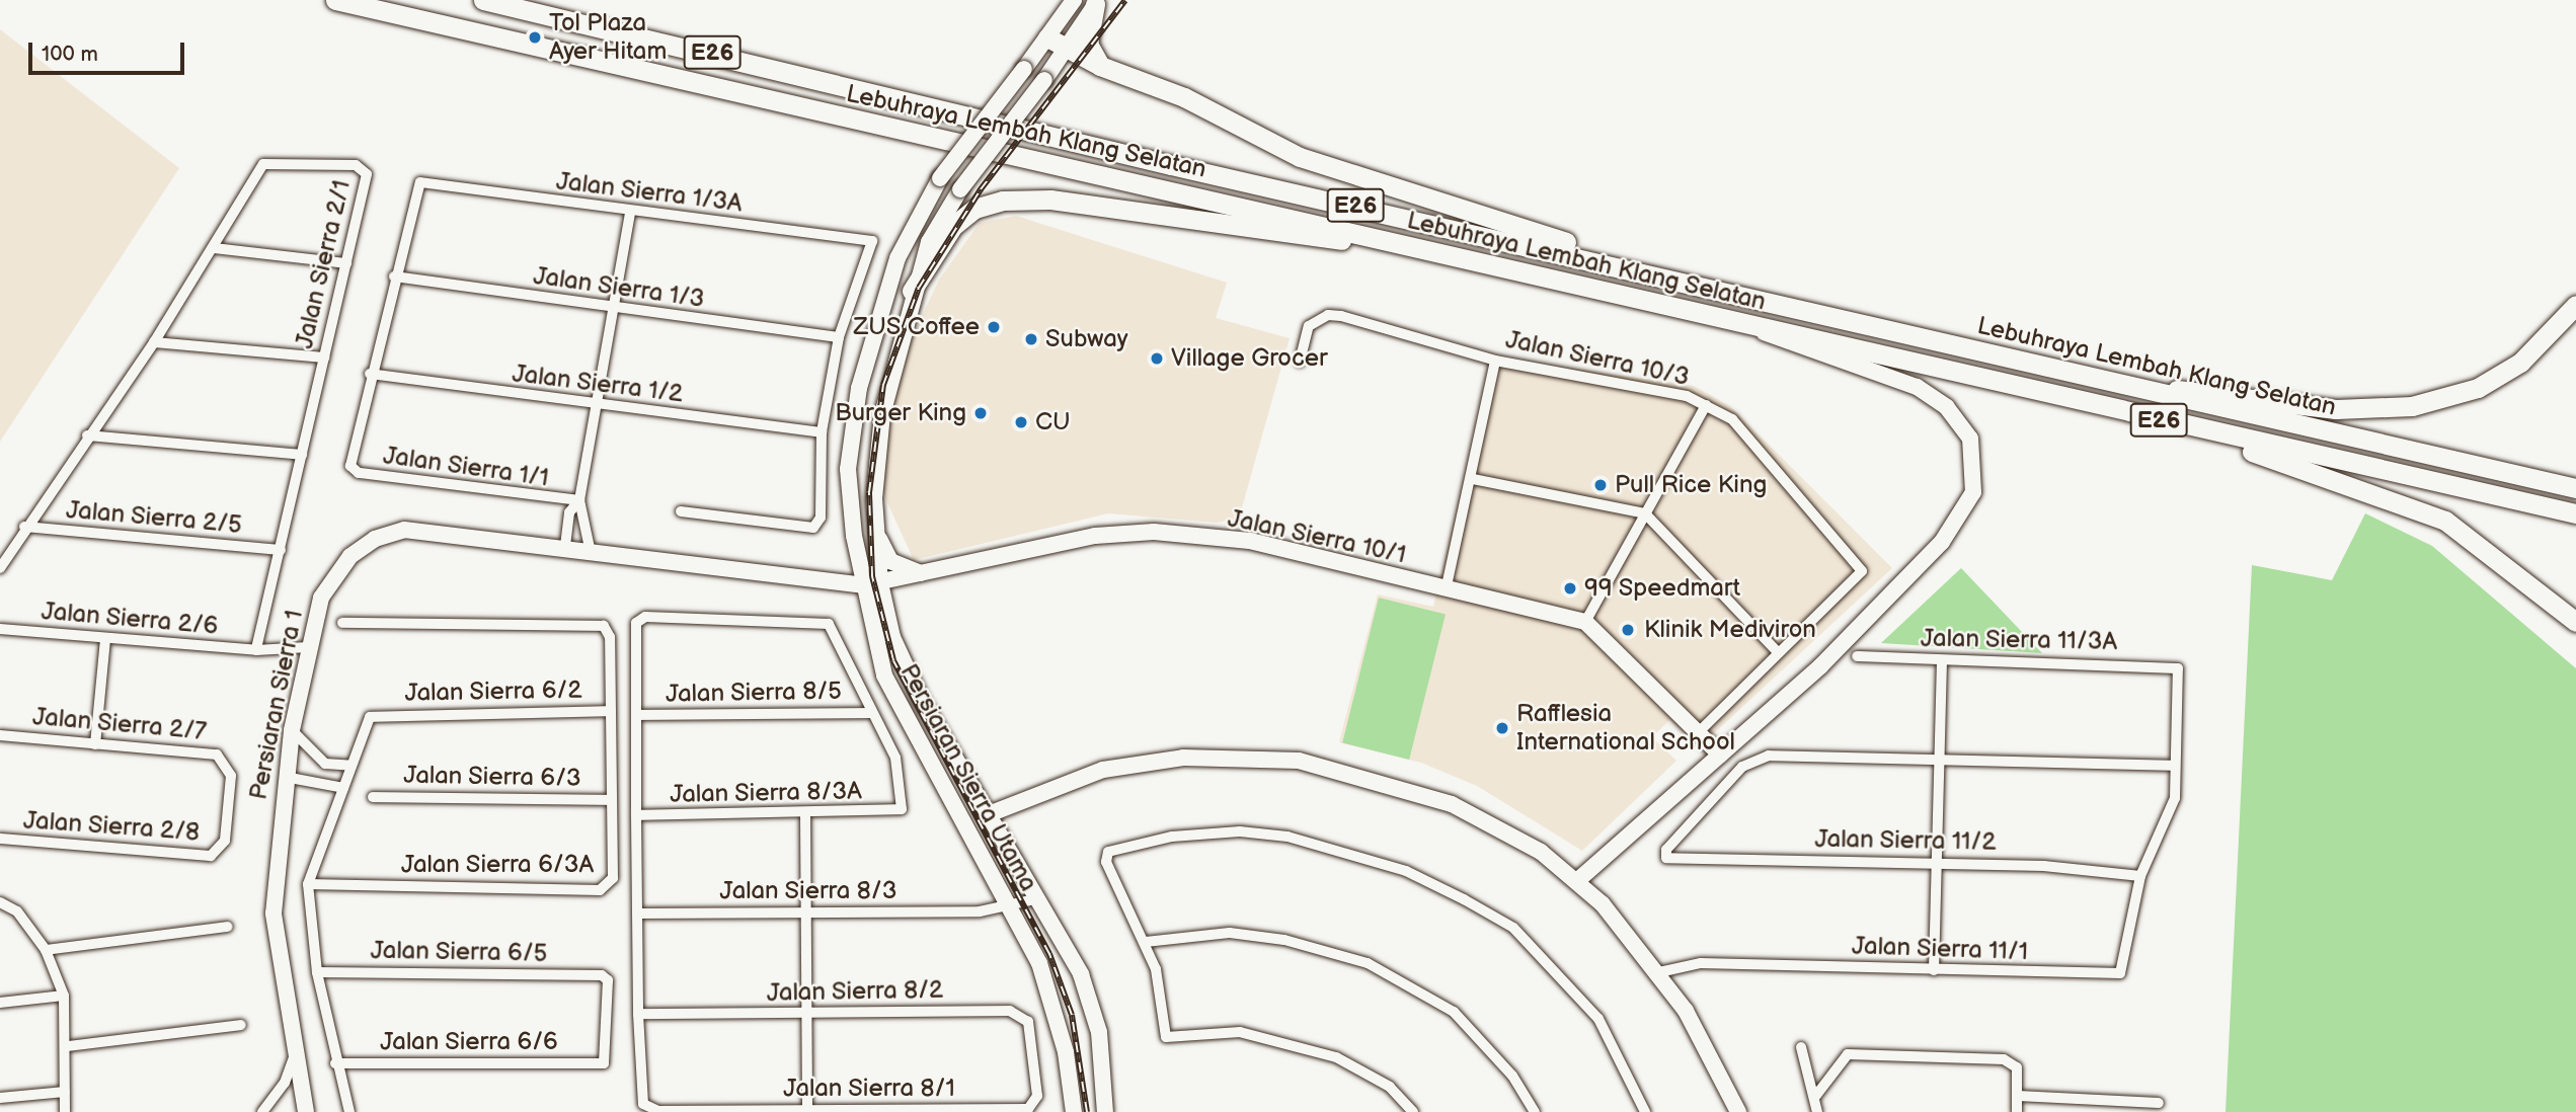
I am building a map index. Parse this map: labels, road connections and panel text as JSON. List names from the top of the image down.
{
  "streets": {
    "highway": ["E26", "Lebuhraya Lembah Klang Selatan"],
    "street": [
      "Jalan Sierra 1/3A",
      "Jalan Sierra 2/1",
      "Jalan Sierra 1/3",
      "Jalan Sierra 10/3",
      "Jalan Sierra 1/2",
      "Jalan Sierra 1/1",
      "Jalan Sierra 2/5",
      "Jalan Sierra 10/1",
      "Jalan Sierra 2/6",
      "Jalan Sierra 11/3A",
      "Jalan Sierra 6/2",
      "Jalan Sierra 8/5",
      "Persiaran Sierra 1",
      "Jalan Sierra 2/7",
      "Jalan Sierra 6/3",
      "Persiaran Sierra Utama",
      "Jalan Sierra 8/3A",
      "Jalan Sierra 2/8",
      "Jalan Sierra 11/2",
      "Jalan Sierra 6/3A",
      "Jalan Sierra 8/3",
      "Jalan Sierra 11/1",
      "Jalan Sierra 6/5",
      "Jalan Sierra 8/2",
      "Jalan Sierra 6/6",
      "Jalan Sierra 8/1"
    ]
  },
  "crossings": [
    ["Jalan Sierra 1/3A", "Jalan Sierra 1/3"],
    ["Jalan Sierra 2/1", "Jalan Sierra 2/5"],
    ["Jalan Sierra 2/1", "Jalan Sierra 2/6"],
    ["Jalan Sierra 1/2", "Jalan Sierra 1/1"],
    ["Jalan Sierra 10/1", "Persiaran Sierra 1"],
    ["Jalan Sierra 10/1", "Persiaran Sierra Utama"],
    ["Jalan Sierra 2/6", "Persiaran Sierra 1"],
    ["Jalan Sierra 6/2", "Jalan Sierra 6/3A"],
    ["Jalan Sierra 8/5", "Jalan Sierra 8/3A"],
    ["Persiaran Sierra 1", "Persiaran Sierra Utama"],
    ["Jalan Sierra 2/7", "Jalan Sierra 2/8"],
    ["Jalan Sierra 6/3", "Jalan Sierra 6/3A"],
    ["Persiaran Sierra Utama", "Jalan Sierra 8/3"],
    ["Jalan Sierra 11/2", "Jalan Sierra 11/1"],
    ["Jalan Sierra 6/5", "Jalan Sierra 6/6"],
    ["Jalan Sierra 8/2", "Jalan Sierra 8/1"]
  ],
  "places": [
    "Tol Plaza Ayer Hitam",
    "ZUS Coffee",
    "Subway",
    "Village Grocer",
    "Burger King",
    "CU",
    "Pull Rice King",
    "99 Speedmart",
    "Klinik Mediviron",
    "Rafflesia International School"
  ],
  "scale_bar": "100 m"
}
